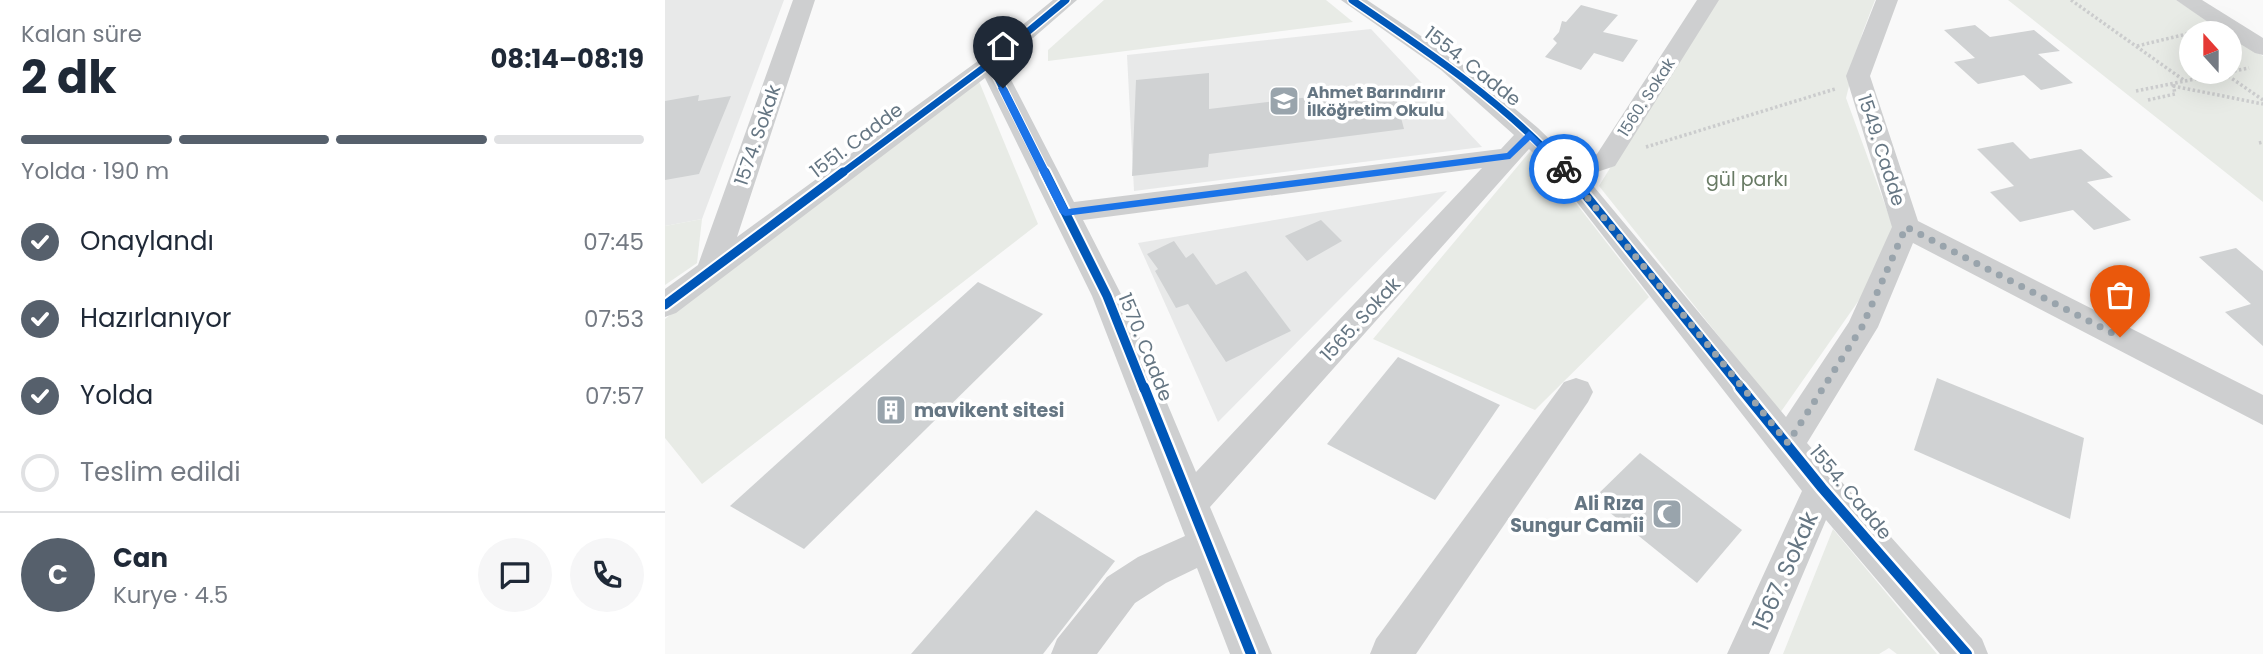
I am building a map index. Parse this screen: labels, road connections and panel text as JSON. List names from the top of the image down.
{
  "streets": {
    "street": [
      "1554. Cadde",
      "1560. Sokak",
      "1574. Sokak",
      "1551. Cadde",
      "1549. Cadde",
      "1565. Sokak",
      "1570. Cadde",
      "1567. Sokak"
    ]
  },
  "crossings": [
    ["1554. Cadde", "1549. Cadde"],
    ["1554. Cadde", "1565. Sokak"],
    ["1554. Cadde", "1567. Sokak"],
    ["1574. Sokak", "1551. Cadde"],
    ["1551. Cadde", "1570. Cadde"],
    ["1565. Sokak", "1570. Cadde"]
  ],
  "parks": ["gül parkı"],
  "places": {
    "school or university": ["Ahmet Barındırır İlköğretim Okulu"],
    "building": ["mavikent sitesi"],
    "mosque": ["Ali Rıza Sungur Camii"]
  },
  "north": "top",
  "page": {
    "heading": ["2 dk", "Kalan süre", "08:14–08:19"],
    "panel": ["Can", "Kurye · 4.5"],
    "bar": "Yolda · 190 m",
    "list": [
      ["Onaylandı", "07:45"],
      ["Hazırlanıyor", "07:53"],
      ["Yolda", "07:57"],
      "Teslim edildi"
    ],
    "round": "C"
  }
}
